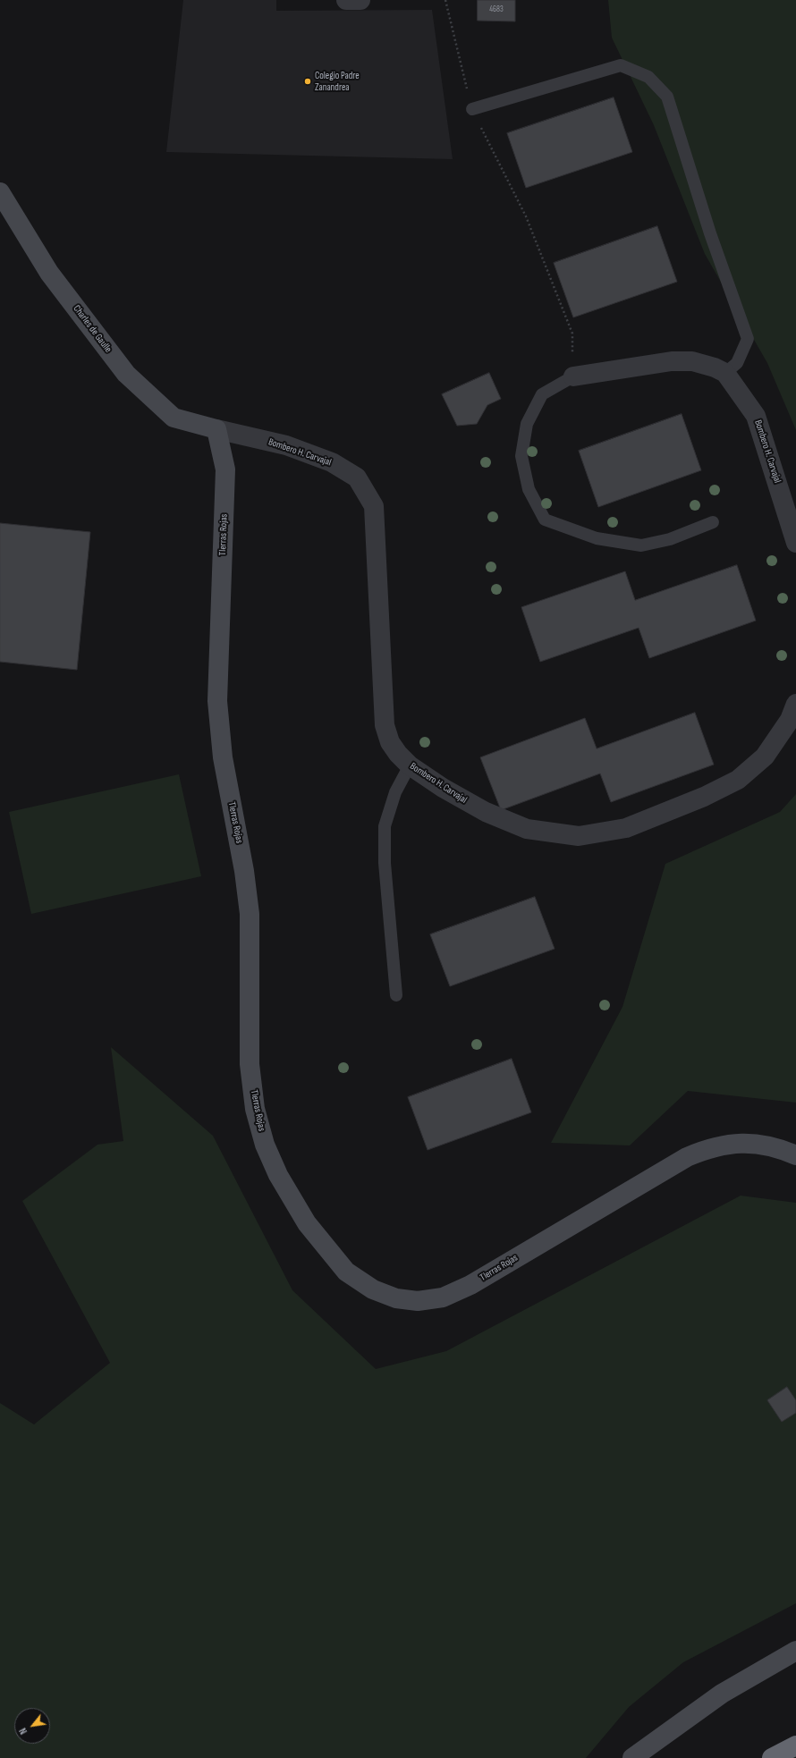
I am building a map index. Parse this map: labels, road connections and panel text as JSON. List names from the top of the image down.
{
  "streets": {
    "street": ["Charles de Gaulle", "Bombero H. Carvajal", "TIerras Rojas"]
  },
  "crossings": [
    ["Charles de Gaulle", "Bombero H. Carvajal"],
    ["Charles de Gaulle", "TIerras Rojas"],
    ["Bombero H. Carvajal", "TIerras Rojas"]
  ],
  "places": ["Colegio Padre Zanandrea"],
  "house_numbers": ["4683"],
  "north": "bottom left"
}
